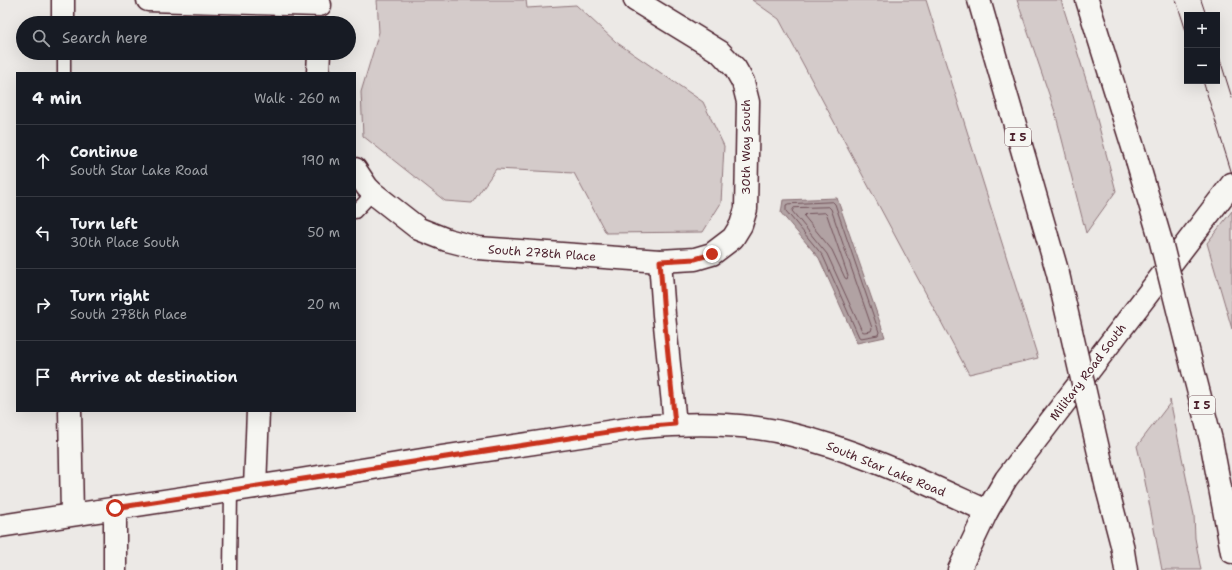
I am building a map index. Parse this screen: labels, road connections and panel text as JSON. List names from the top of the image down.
{
  "streets": {
    "main road": [
      "I 5",
      "30th Way South",
      "South 278th Place",
      "Military Road South",
      "South Star Lake Road"
    ]
  },
  "crossings": [
    ["30th Way South", "South 278th Place"],
    ["Military Road South", "South Star Lake Road"]
  ],
  "page": {
    "map_buttons": ["+", "−"],
    "search": "Search here",
    "heading": ["4 min", "Walk · 260 m"],
    "list": [
      ["Continue", "South Star Lake Road", "190 m"],
      ["Turn left", "30th Place South", "50 m"],
      ["Turn right", "South 278th Place", "20 m"],
      "Arrive at destination"
    ]
  }
}
